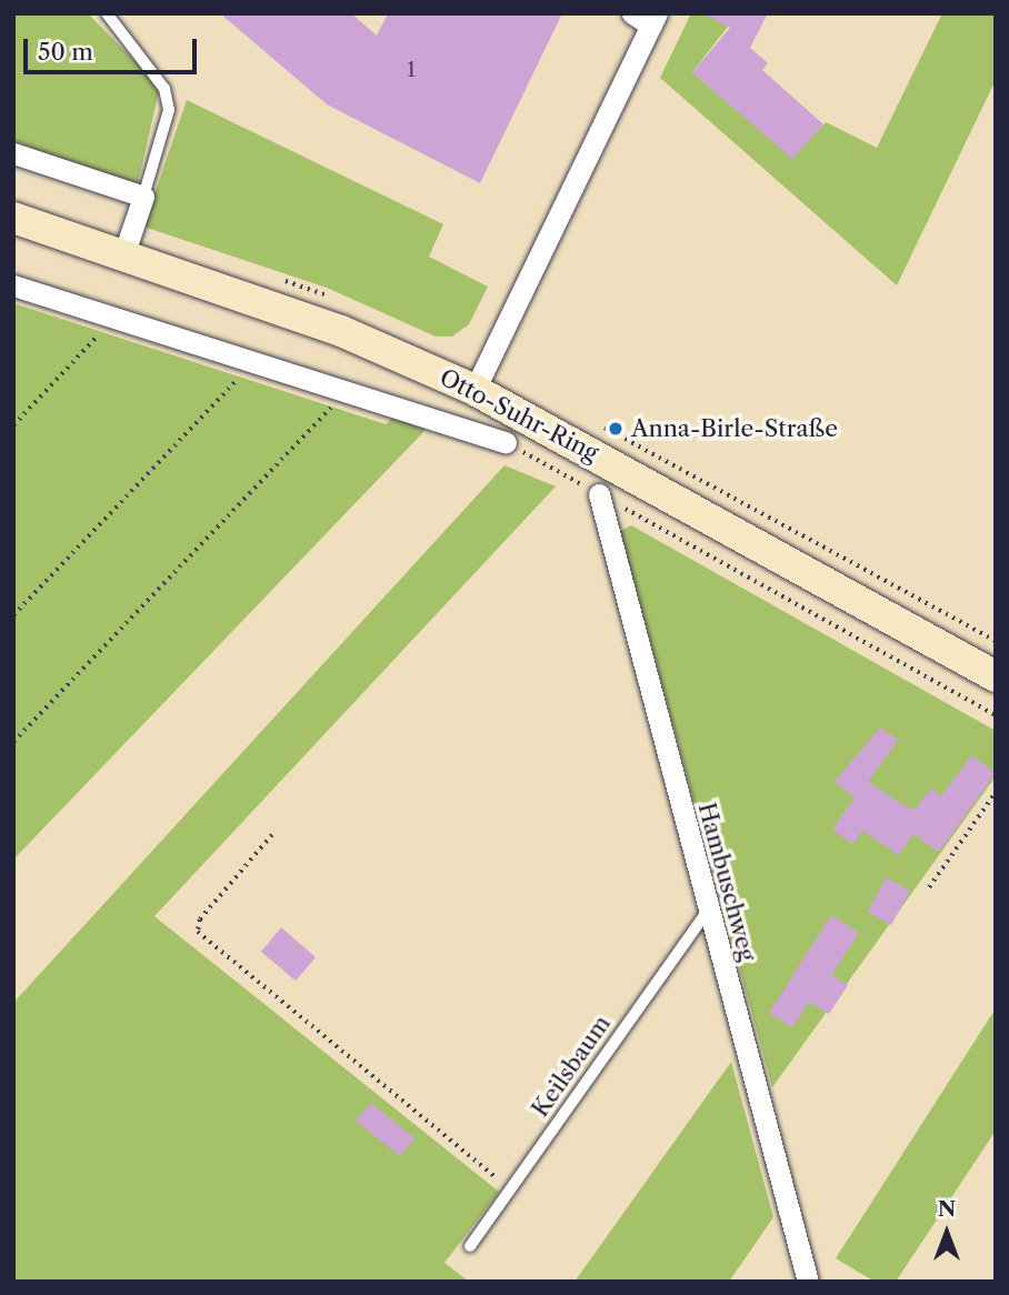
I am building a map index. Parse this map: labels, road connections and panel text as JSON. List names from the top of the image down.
{
  "streets": {
    "street": ["Otto-Suhr-Ring", "Hambuschweg"],
    "lane": ["Keilsbaum"]
  },
  "crossings": [
    ["Hambuschweg", "Keilsbaum"]
  ],
  "places": ["Anna-Birle-Straße"],
  "house_numbers": ["1"],
  "scale_bar": "50 m",
  "north": "top"
}
